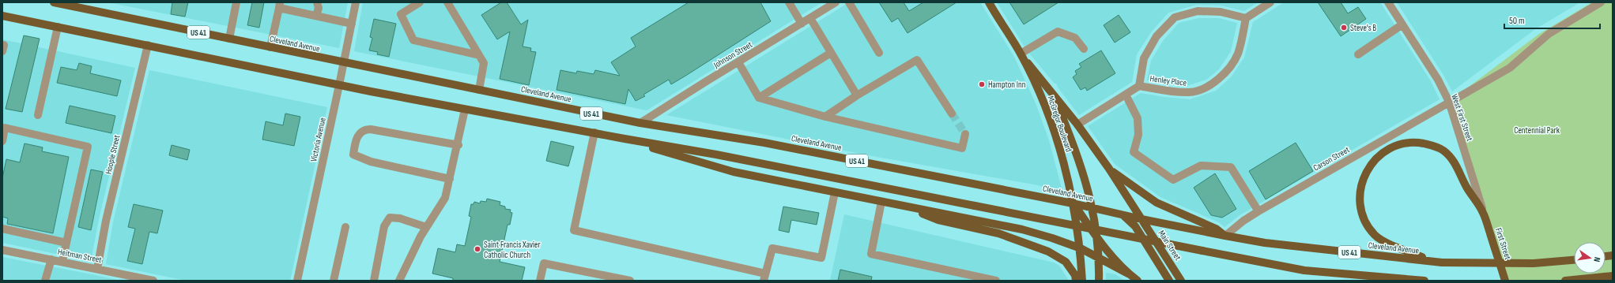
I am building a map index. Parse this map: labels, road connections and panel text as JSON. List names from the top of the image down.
{
  "streets": {
    "main road": [
      "US 41",
      "Cleveland Avenue",
      "McGregor Boulevard",
      "First Street",
      "Main Street"
    ],
    "street": [
      "Johnson Street",
      "Henley Place",
      "West First Street",
      "Victoria Avenue",
      "Hoople Street",
      "Carson Street",
      "Heitman Street"
    ]
  },
  "crossings": [
    ["US 41", "Victoria Avenue"],
    ["US 41", "Hoople Street"],
    ["Cleveland Avenue", "Johnson Street"],
    ["Cleveland Avenue", "McGregor Boulevard"],
    ["Cleveland Avenue", "Victoria Avenue"],
    ["Cleveland Avenue", "Carson Street"],
    ["Cleveland Avenue", "First Street"],
    ["Cleveland Avenue", "Main Street"],
    ["Henley Place", "McGregor Boulevard"],
    ["West First Street", "Carson Street"],
    ["West First Street", "First Street"],
    ["McGregor Boulevard", "Main Street"],
    ["Hoople Street", "Heitman Street"]
  ],
  "parks": ["Centennial Park"],
  "places": ["Steve's B", "Hampton Inn", "Saint Francis Xavier Catholic Church"],
  "scale_bar": "50 m",
  "north": "right"
}
